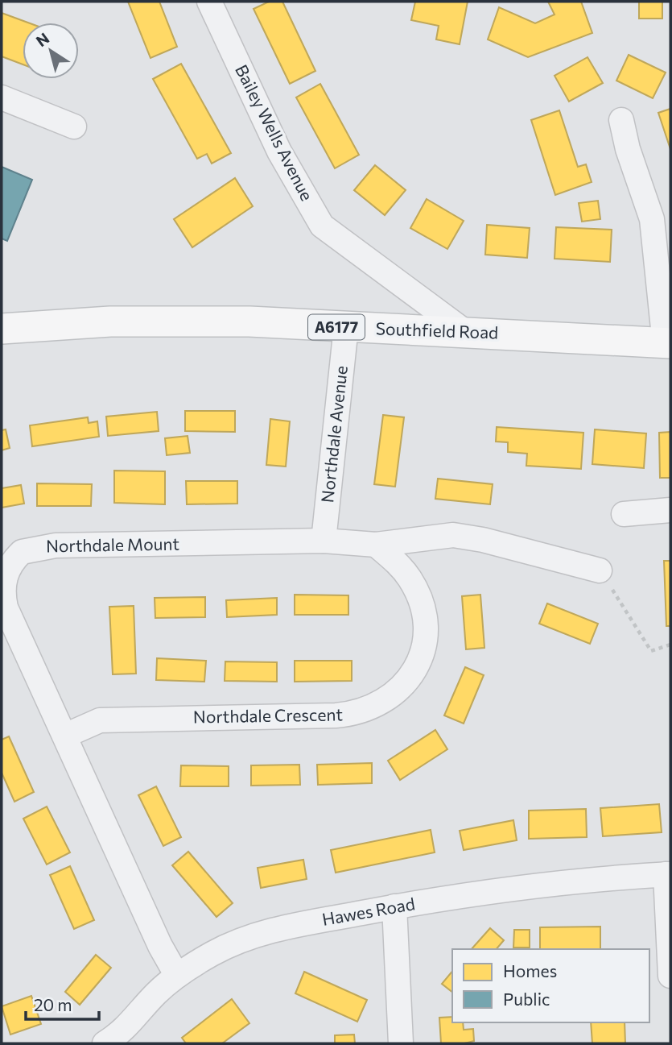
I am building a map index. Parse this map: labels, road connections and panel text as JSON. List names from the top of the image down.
{
  "streets": {
    "main road": ["A6177", "Southfield Road"],
    "street": [
      "Bailey Wells Avenue",
      "Northdale Avenue",
      "Northdale Mount",
      "Northdale Crescent",
      "Hawes Road"
    ]
  },
  "crossings": [
    ["Bailey Wells Avenue", "Southfield Road"],
    ["Southfield Road", "Northdale Avenue"],
    ["Northdale Avenue", "Northdale Mount"],
    ["Northdale Mount", "Northdale Crescent"],
    ["Northdale Mount", "Hawes Road"]
  ],
  "legend": ["Homes", "Public"],
  "scale_bar": "20 m",
  "north": "top left"
}
